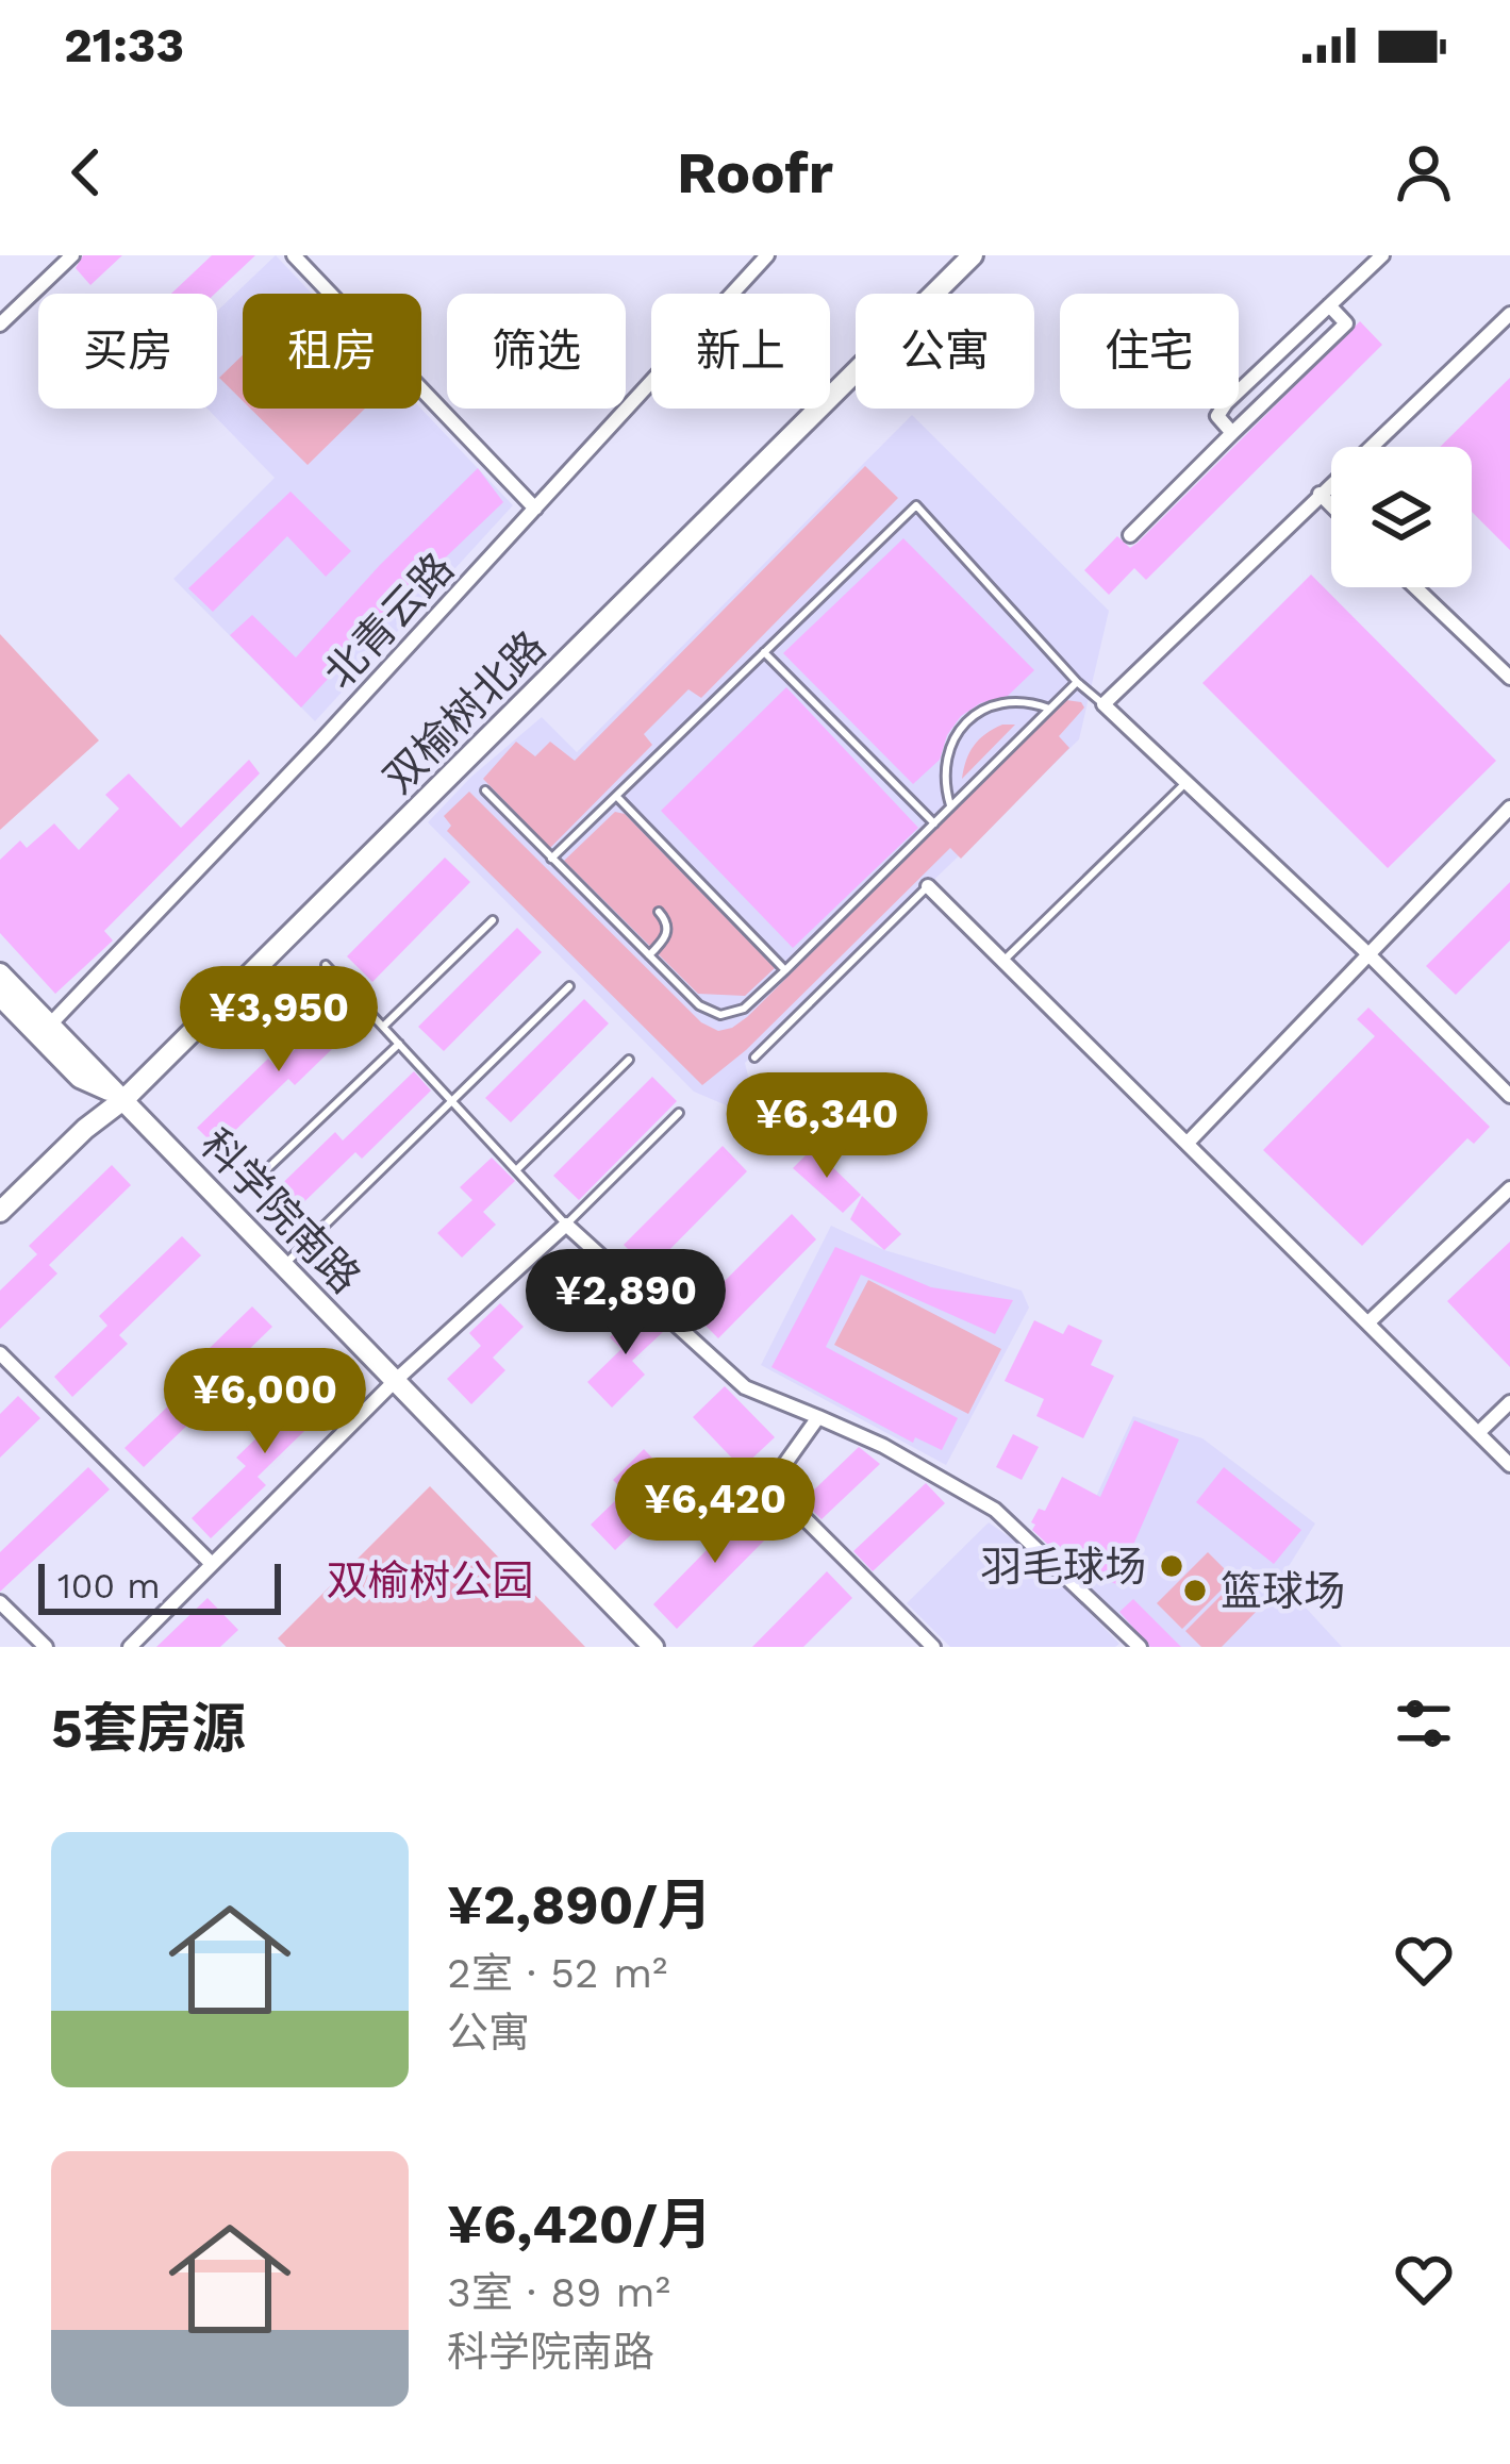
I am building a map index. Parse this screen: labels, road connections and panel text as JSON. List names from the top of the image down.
{
  "streets": {
    "street": ["北青云路", "双榆树北路", "科学院南路"]
  },
  "crossings": [
    ["北青云路", "科学院南路"],
    ["双榆树北路", "科学院南路"]
  ],
  "parks": ["双榆树公园"],
  "places": ["羽毛球场", "篮球场"],
  "scale_bar": "100 m",
  "page": {
    "status": "21:33",
    "header": "Roofr",
    "chip": [
      "买房",
      "租房",
      "筛选",
      "新上",
      "公寓",
      "住宅"
    ],
    "price": [
      "¥3,950",
      "¥6,340",
      "¥2,890",
      "¥6,000",
      "¥6,420"
    ],
    "scale": "100 m",
    "heading": "5套房源",
    "list": [
      {
        "name": "¥2,890/月",
        "note": "2室 · 52 m² · 公寓"
      },
      {
        "name": "¥6,420/月",
        "note": "3室 · 89 m² · 科学院南路"
      }
    ]
  }
}
